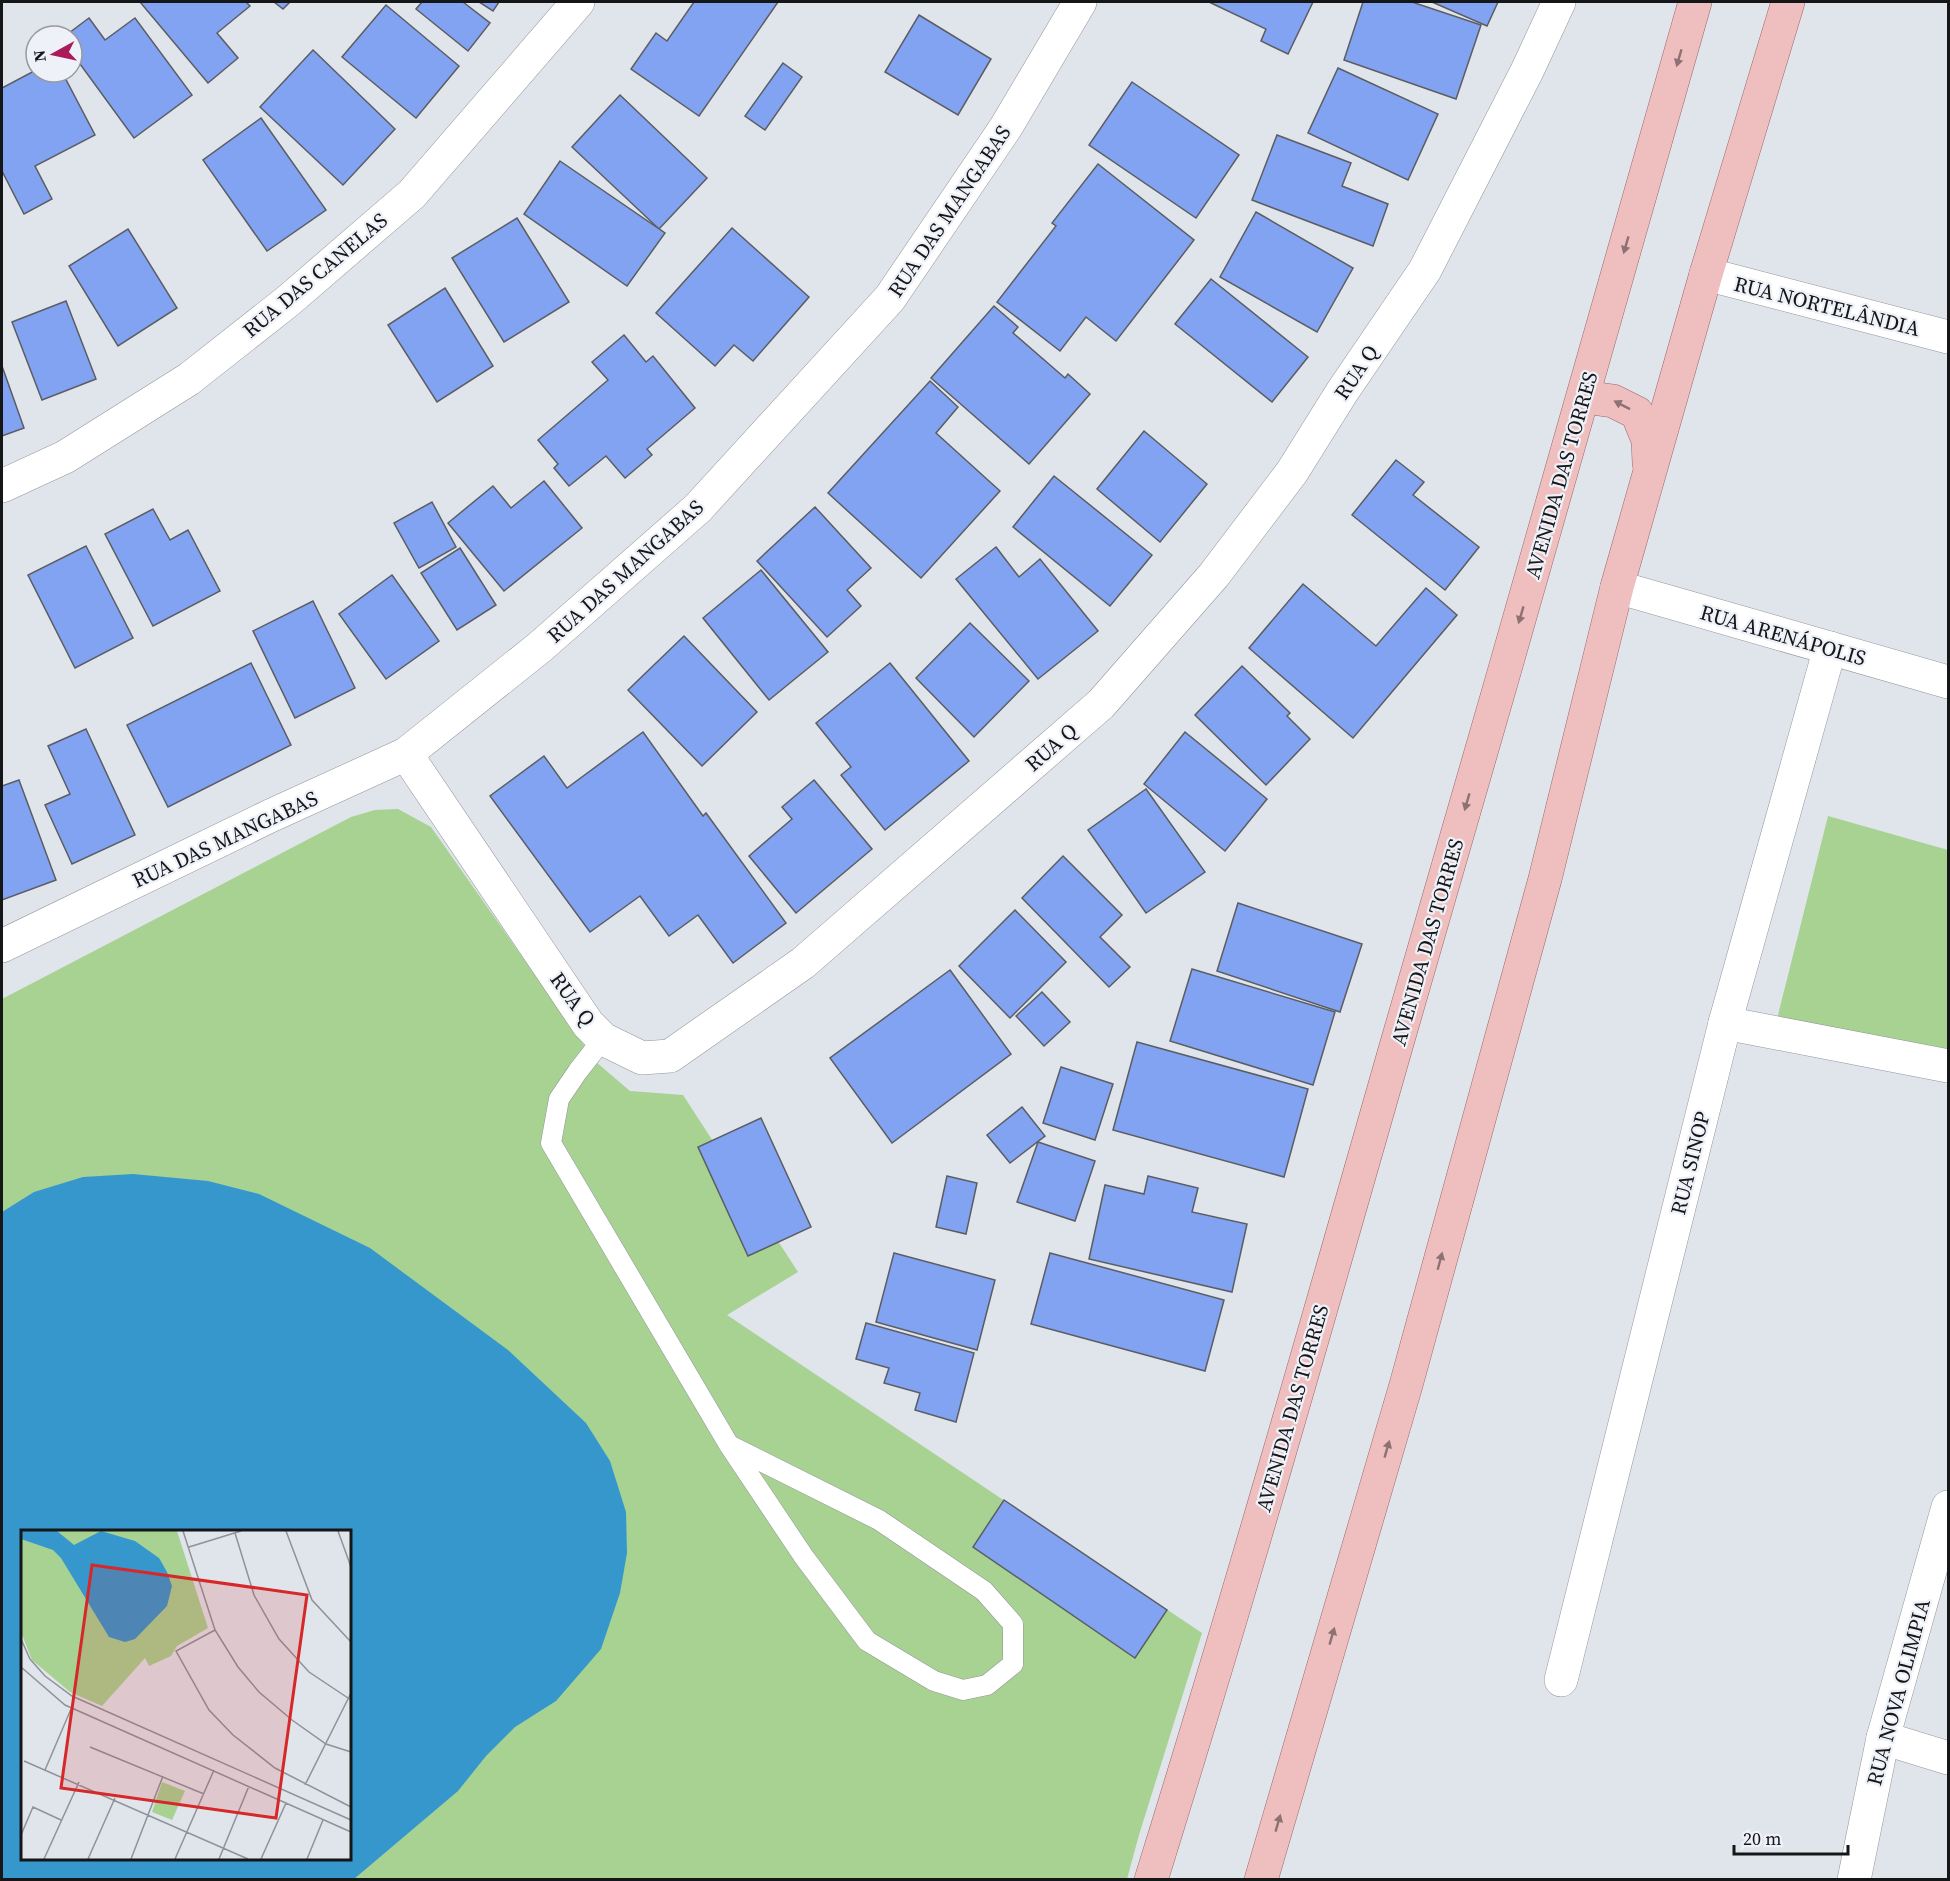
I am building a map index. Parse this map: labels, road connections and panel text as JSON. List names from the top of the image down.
{
  "streets": {
    "main road": ["AVENIDA DAS TORRES"],
    "street": [
      "RUA DAS MANGABAS",
      "RUA DAS CANELAS",
      "RUA NORTELÂNDIA",
      "RUA Q",
      "RUA ARENÁPOLIS",
      "RUA SINOP",
      "RUA NOVA OLIMPIA"
    ]
  },
  "crossings": [
    ["RUA DAS MANGABAS", "RUA Q"],
    ["RUA ARENÁPOLIS", "RUA SINOP"]
  ],
  "scale_bar": "20 m",
  "north": "left"
}
